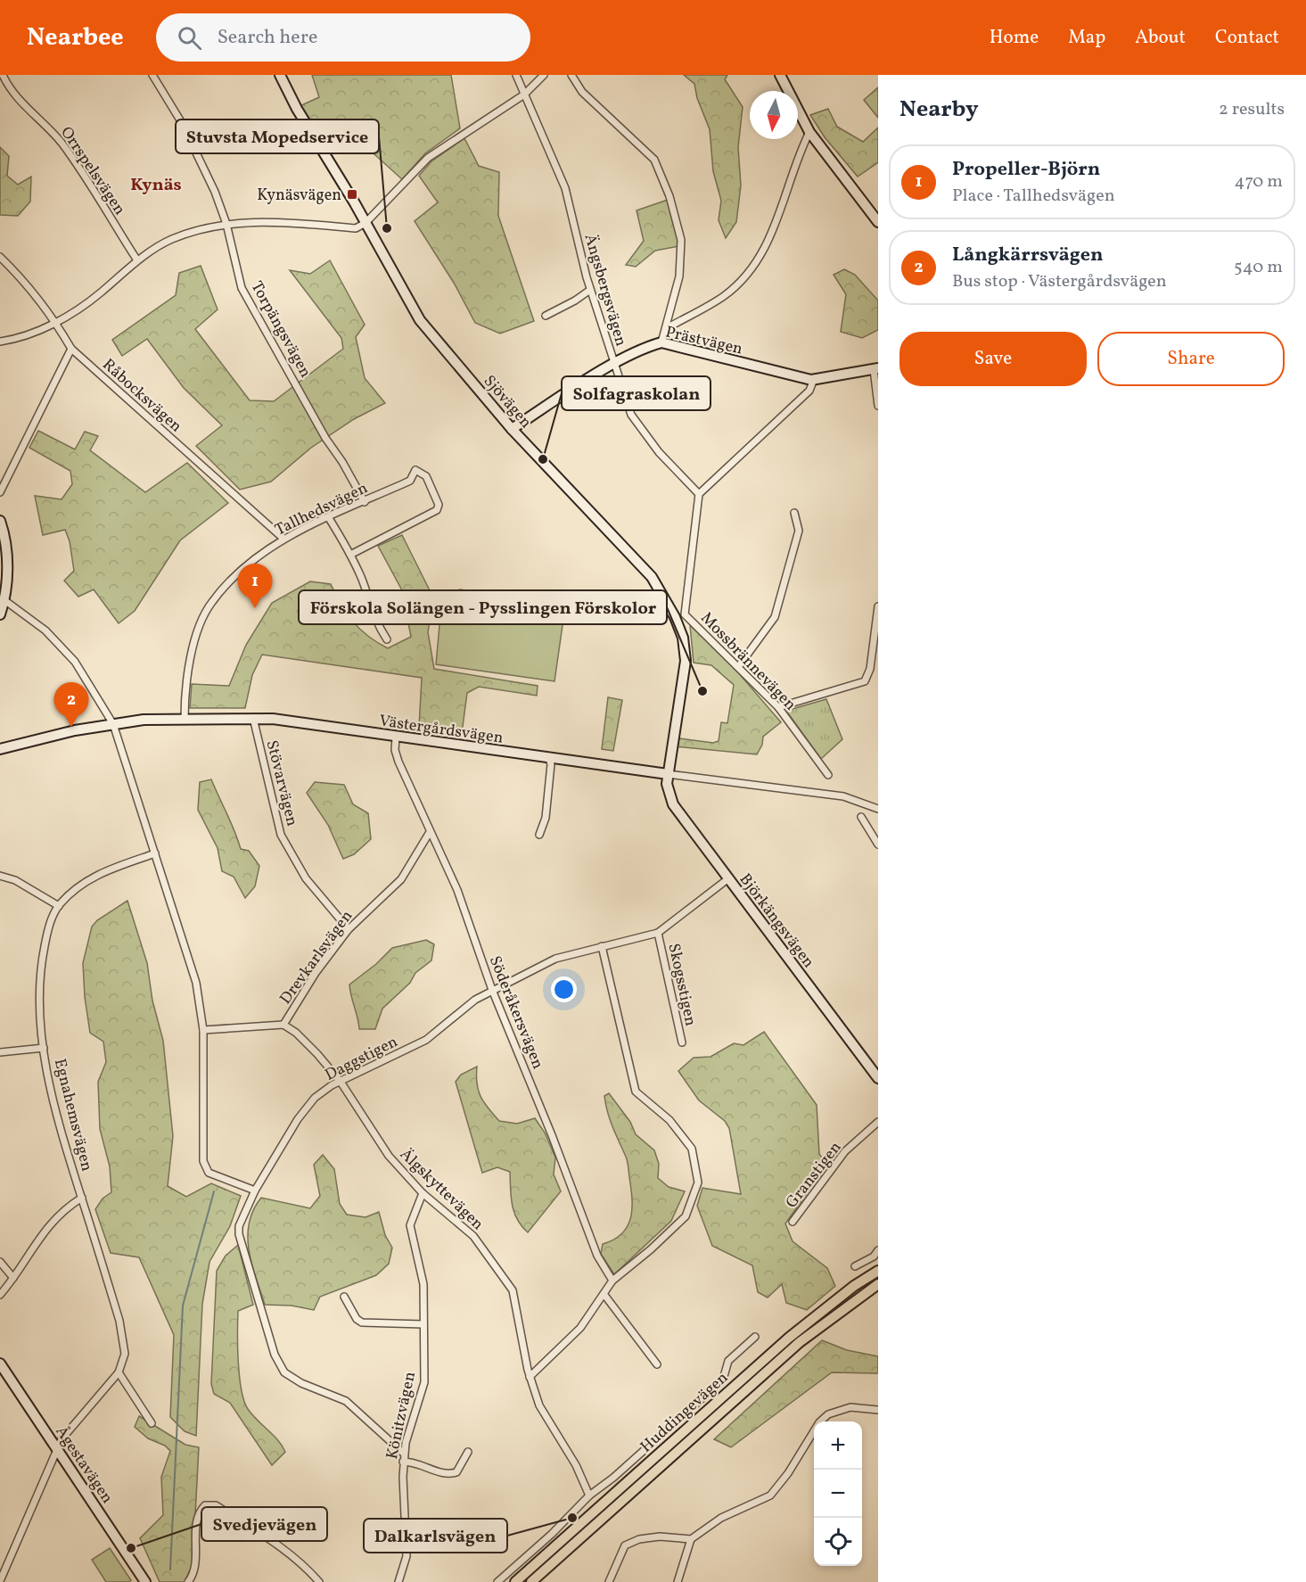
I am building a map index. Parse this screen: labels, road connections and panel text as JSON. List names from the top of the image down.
{
  "streets": {
    "main road": ["Huddingevägen"],
    "street": [
      "Orrspelsvägen",
      "Ängsbergsvägen",
      "Torpängsvägen",
      "Prästvägen",
      "Råbocksvägen",
      "Sjövägen",
      "Tallhedsvägen",
      "Mossbrännevägen",
      "Västergårdsvägen",
      "Stövarvägen",
      "Björkängsvägen",
      "Drevkarlsvägen",
      "Skogsstigen",
      "Söderåkersvägen",
      "Daggstigen",
      "Egnahemsvägen",
      "Granstigen",
      "Älgskyttevägen",
      "Könitzvägen",
      "Ågestavägen"
    ]
  },
  "crossings": [
    ["Ängsbergsvägen", "Prästvägen"],
    ["Ängsbergsvägen", "Mossbrännevägen"],
    ["Torpängsvägen", "Tallhedsvägen"],
    ["Prästvägen", "Sjövägen"],
    ["Råbocksvägen", "Tallhedsvägen"],
    ["Sjövägen", "Västergårdsvägen"],
    ["Sjövägen", "Björkängsvägen"],
    ["Tallhedsvägen", "Västergårdsvägen"],
    ["Västergårdsvägen", "Stövarvägen"],
    ["Västergårdsvägen", "Björkängsvägen"],
    ["Västergårdsvägen", "Söderåkersvägen"],
    ["Stövarvägen", "Drevkarlsvägen"],
    ["Björkängsvägen", "Daggstigen"],
    ["Drevkarlsvägen", "Söderåkersvägen"],
    ["Drevkarlsvägen", "Älgskyttevägen"],
    ["Skogsstigen", "Daggstigen"],
    ["Söderåkersvägen", "Daggstigen"],
    ["Daggstigen", "Älgskyttevägen"],
    ["Daggstigen", "Könitzvägen"],
    ["Egnahemsvägen", "Ågestavägen"],
    ["Älgskyttevägen", "Huddingevägen"],
    ["Älgskyttevägen", "Könitzvägen"]
  ],
  "districts": ["Kynäs"],
  "places": {
    "transit": ["Kynäsvägen"],
    "other": [
      "Stuvsta Mopedservice",
      "Solfagraskolan",
      "Förskola Solängen - Pysslingen Förskolor",
      "Dalkarlsvägen",
      "Svedjevägen"
    ]
  },
  "north": "bottom",
  "page": {
    "header": "Nearbee",
    "search": "Search here",
    "nav": [
      "Home",
      "Map",
      "About",
      "Contact"
    ],
    "heading": ["Nearby", "2 results"],
    "list": [
      {
        "mark": "1",
        "name": "Propeller-Björn",
        "note": "Place · Tallhedsvägen",
        "value": "470 m"
      },
      {
        "mark": "2",
        "name": "Långkärrsvägen",
        "note": "Bus stop · Västergårdsvägen",
        "value": "540 m"
      }
    ],
    "buttons": ["Save", "Share"],
    "pins": ["1", "2"],
    "map_buttons": ["+", "−"]
  }
}
